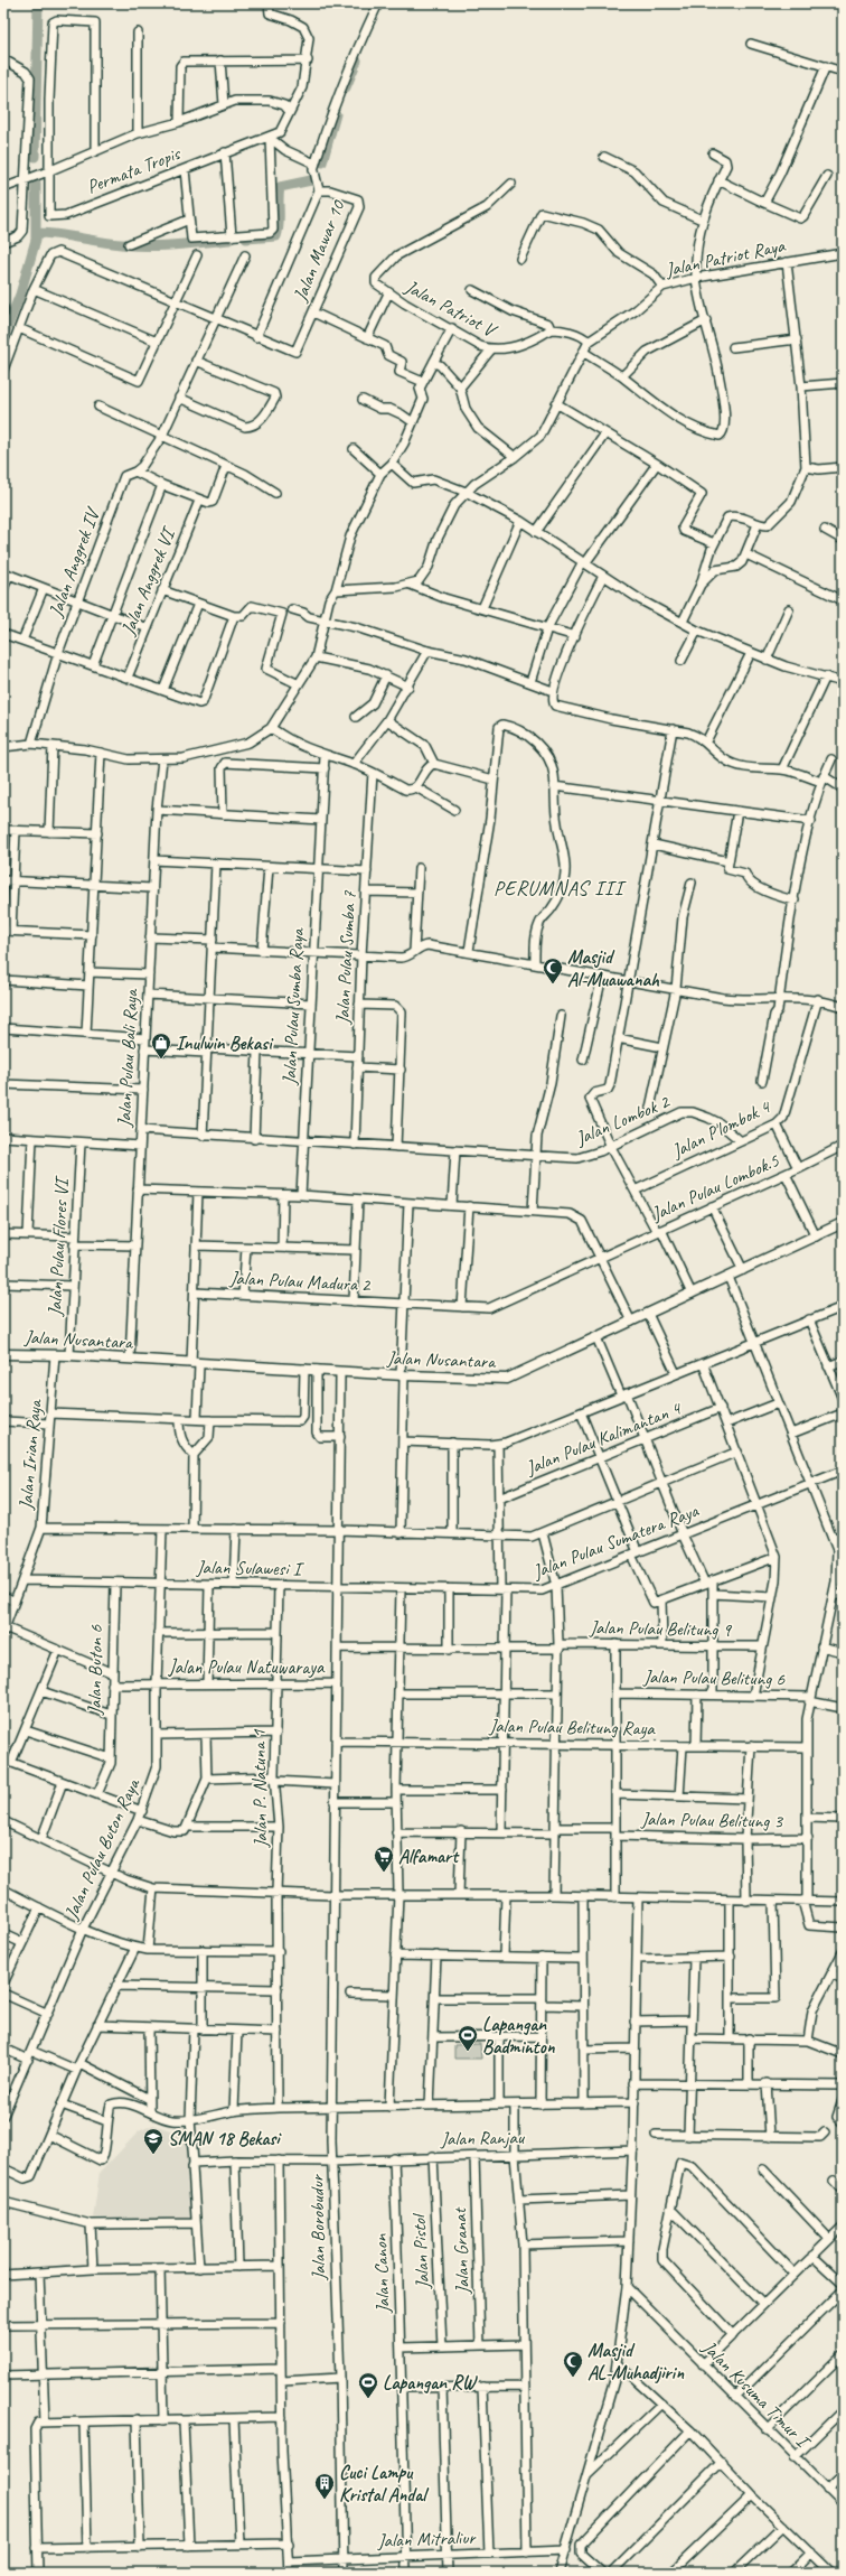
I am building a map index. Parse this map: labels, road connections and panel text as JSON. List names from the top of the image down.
{
  "streets": {
    "street": [
      "Permata Tropis",
      "Jalan Mawar 10",
      "Jalan Patriot Raya",
      "Jalan Patriot V",
      "Jalan Anggrek IV",
      "Jalan Anggrek VI",
      "Jalan Pulau Sumba 7",
      "Jalan Pulau Sumba Raya",
      "Jalan Pulau Bali Raya",
      "Jalan Lombok 2",
      "Jalan P'lombok 4",
      "Jalan Pulau Lombok.5",
      "Jalan Pulau Flores VI",
      "Jalan Pulau Madura 2",
      "Jalan Nusantara",
      "Jalan Pulau Kalimantan 4",
      "Jalan Irian Raya",
      "Jalan Pulau Sumatera Raya",
      "Jalan Sulawesi I",
      "Jalan Pulau Belitung 9",
      "Jalan Pulau Natuwaraya",
      "Jalan Buton 6",
      "Jalan Pulau Belitung 6",
      "Jalan Pulau Belitung Raya",
      "Jalan P. Natuna 1",
      "Jalan Pulau Belitung 3",
      "Jalan Pulau Buton Raya",
      "Jalan Ranjau",
      "Jalan Borobudur",
      "Jalan Granat",
      "Jalan Pistol",
      "Jalan Canon",
      "Jalan Kusuma Timur I",
      "Jalan Mitraliur"
    ]
  },
  "crossings": [
    ["Jalan Pulau Sumba 7", "Jalan Lombok 2"],
    ["Jalan Pulau Sumba Raya", "Jalan Lombok 2"],
    ["Jalan Pulau Bali Raya", "Jalan Lombok 2"],
    ["Jalan Pulau Bali Raya", "Jalan Nusantara"],
    ["Jalan Lombok 2", "Jalan P'lombok 4"],
    ["Jalan Pulau Lombok.5", "Jalan Pulau Madura 2"],
    ["Jalan Pulau Flores VI", "Jalan Nusantara"],
    ["Jalan Nusantara", "Jalan Irian Raya"],
    ["Jalan Nusantara", "Jalan Borobudur"],
    ["Jalan Irian Raya", "Jalan Sulawesi I"],
    ["Jalan Pulau Sumatera Raya", "Jalan Sulawesi I"],
    ["Jalan Pulau Sumatera Raya", "Jalan Borobudur"],
    ["Jalan Sulawesi I", "Jalan Buton 6"],
    ["Jalan Sulawesi I", "Jalan P. Natuna 1"],
    ["Jalan Sulawesi I", "Jalan Pulau Buton Raya"],
    ["Jalan Sulawesi I", "Jalan Borobudur"],
    ["Jalan Pulau Belitung 9", "Jalan Borobudur"],
    ["Jalan Pulau Natuwaraya", "Jalan Buton 6"],
    ["Jalan Pulau Natuwaraya", "Jalan P. Natuna 1"],
    ["Jalan Pulau Natuwaraya", "Jalan Pulau Buton Raya"],
    ["Jalan Pulau Natuwaraya", "Jalan Borobudur"],
    ["Jalan Pulau Belitung Raya", "Jalan Borobudur"],
    ["Jalan Ranjau", "Jalan Borobudur"],
    ["Jalan Ranjau", "Jalan Granat"],
    ["Jalan Ranjau", "Jalan Pistol"],
    ["Jalan Ranjau", "Jalan Canon"],
    ["Jalan Borobudur", "Jalan Mitraliur"],
    ["Jalan Canon", "Jalan Mitraliur"]
  ],
  "districts": ["PERUMNAS III"],
  "places": {
    "mosque": ["Masjid Al-Muawanah", "Masjid AL-Muhadjirin"],
    "shop": ["Inulwin Bekasi"],
    "supermarket": ["Alfamart"],
    "sports": ["Lapangan Badminton", "Lapangan RW"],
    "school or university": ["SMAN 18 Bekasi"],
    "building": ["Cuci Lampu Kristal Andal"]
  }
}
